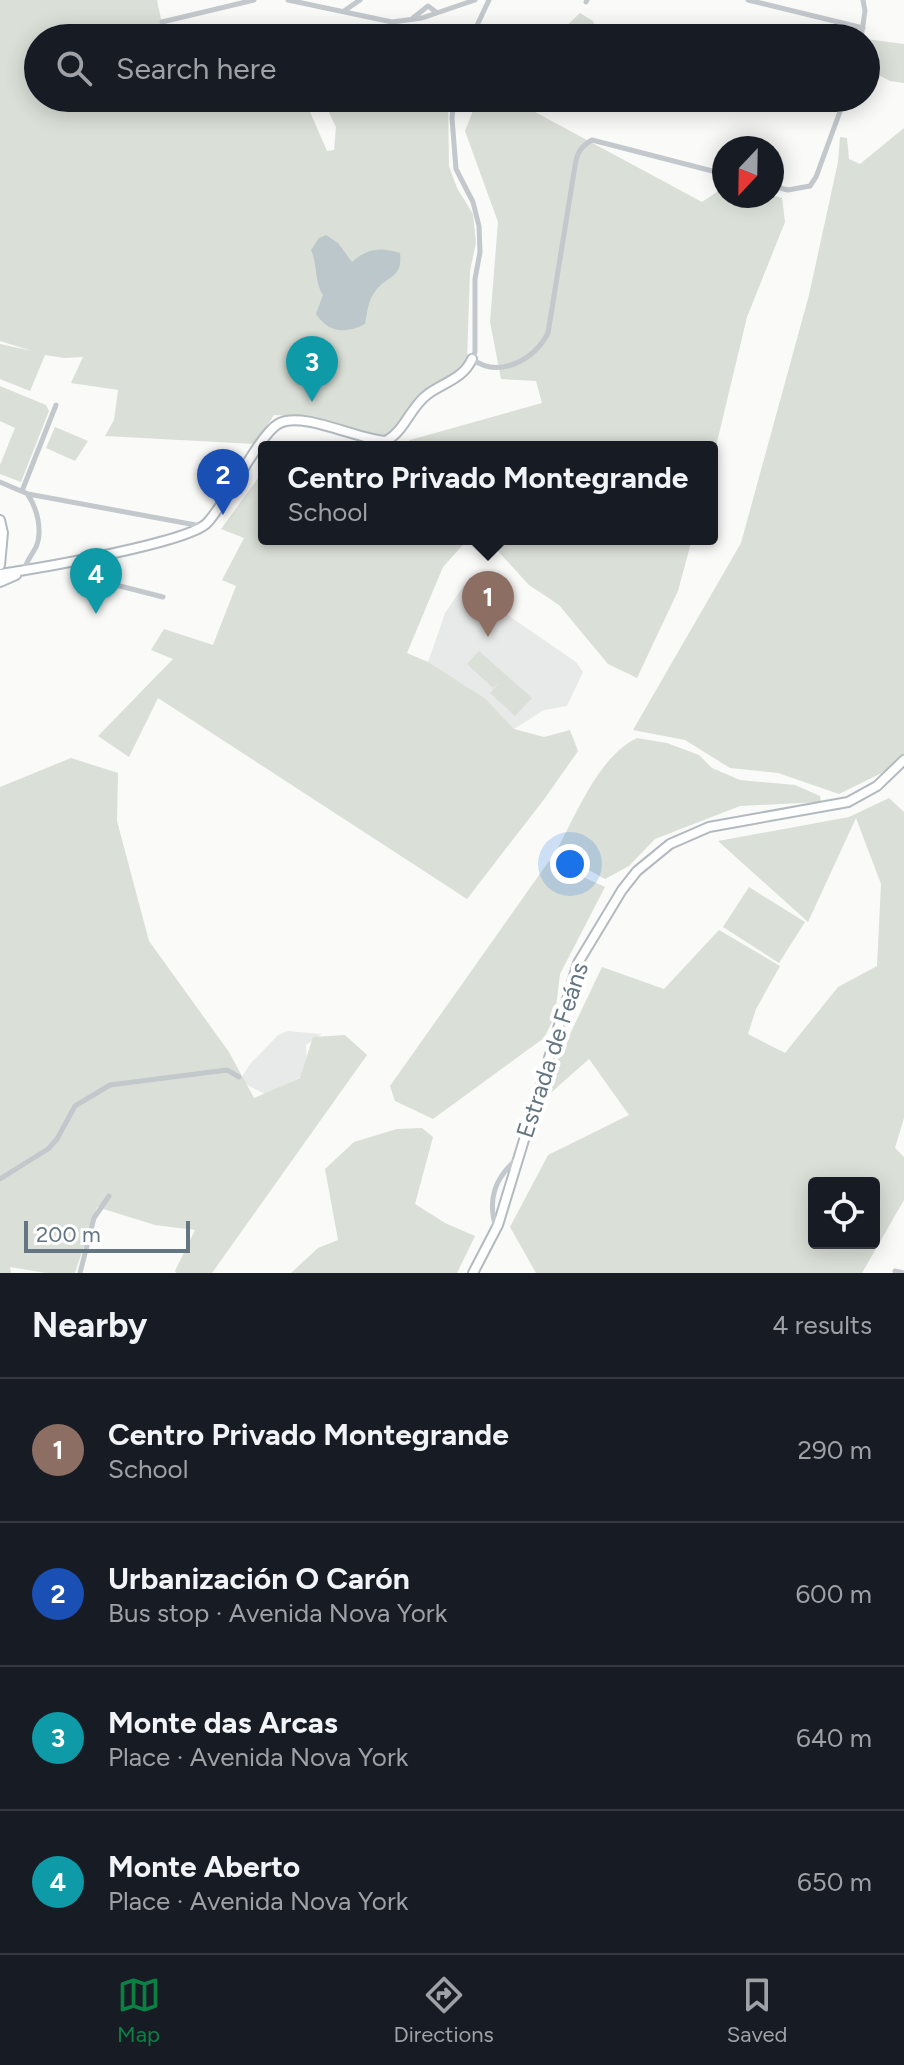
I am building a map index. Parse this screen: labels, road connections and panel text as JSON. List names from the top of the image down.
{
  "streets": {
    "street": ["Estrada de Feáns"]
  },
  "scale_bar": "200 m",
  "north": "bottom",
  "page": {
    "search": "Search here",
    "pins": [
      "3",
      "2",
      "4",
      "1"
    ],
    "popup": ["Centro Privado Montegrande", "School"],
    "scale": "200 m",
    "heading": ["Nearby", "4 results"],
    "list": [
      {
        "mark": "1",
        "name": "Centro Privado Montegrande",
        "note": "School",
        "value": "290 m"
      },
      {
        "mark": "2",
        "name": "Urbanización O Carón",
        "note": "Bus stop · Avenida Nova York",
        "value": "600 m"
      },
      {
        "mark": "3",
        "name": "Monte das Arcas",
        "note": "Place · Avenida Nova York",
        "value": "640 m"
      },
      {
        "mark": "4",
        "name": "Monte Aberto",
        "note": "Place · Avenida Nova York",
        "value": "650 m"
      }
    ],
    "nav": ["Map", "Directions", "Saved"]
  }
}
